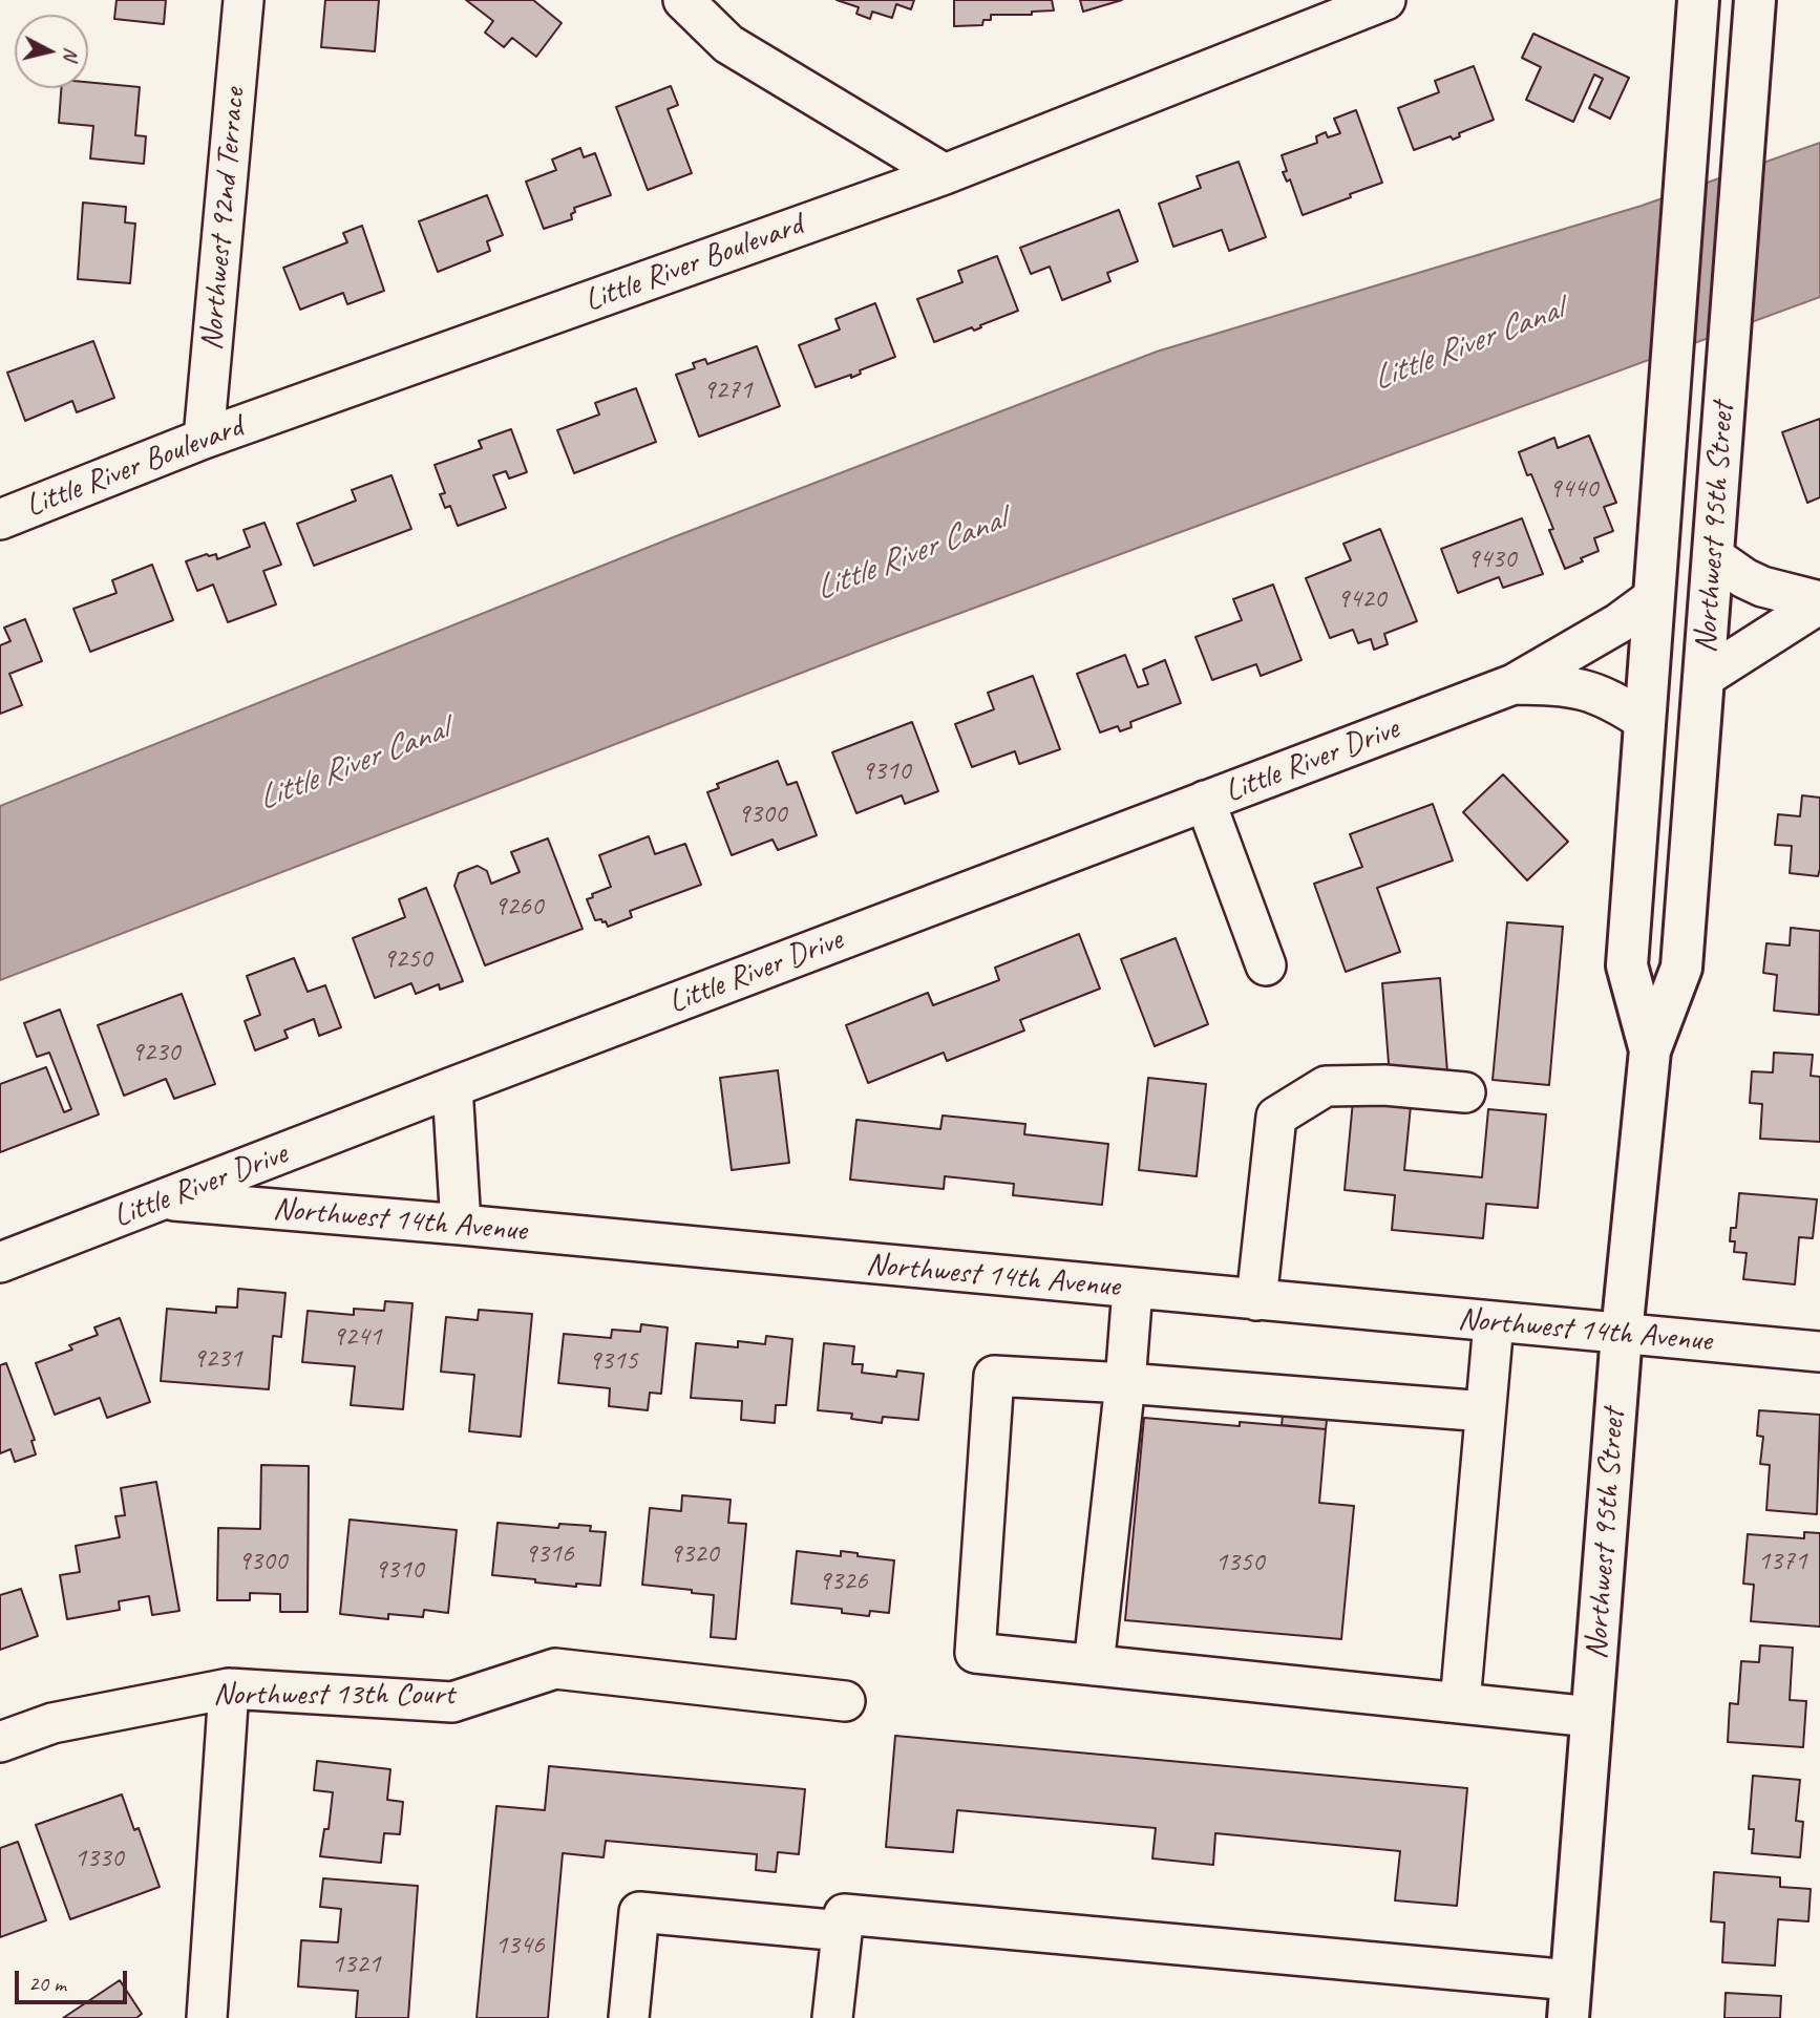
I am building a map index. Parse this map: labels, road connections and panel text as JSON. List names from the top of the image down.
{
  "streets": {
    "main road": ["Northwest 95th Street"],
    "street": [
      "Northwest 92nd Terrace",
      "Little River Boulevard",
      "Little River Drive",
      "Northwest 14th Avenue",
      "Northwest 13th Court"
    ]
  },
  "crossings": [
    ["Northwest 92nd Terrace", "Little River Boulevard"],
    ["Northwest 95th Street", "Little River Drive"],
    ["Northwest 95th Street", "Northwest 14th Avenue"],
    ["Little River Drive", "Northwest 14th Avenue"]
  ],
  "water": ["Little River Canal"],
  "house_numbers": [
    "9271",
    "9440",
    "9430",
    "9420",
    "9310",
    "9300",
    "9260",
    "9250",
    "9230",
    "9241",
    "9231",
    "9315",
    "9316",
    "9320",
    "9300",
    "1371",
    "1350",
    "9310",
    "9326",
    "1330",
    "1346",
    "1321"
  ],
  "scale_bar": "20 m",
  "north": "right"
}
